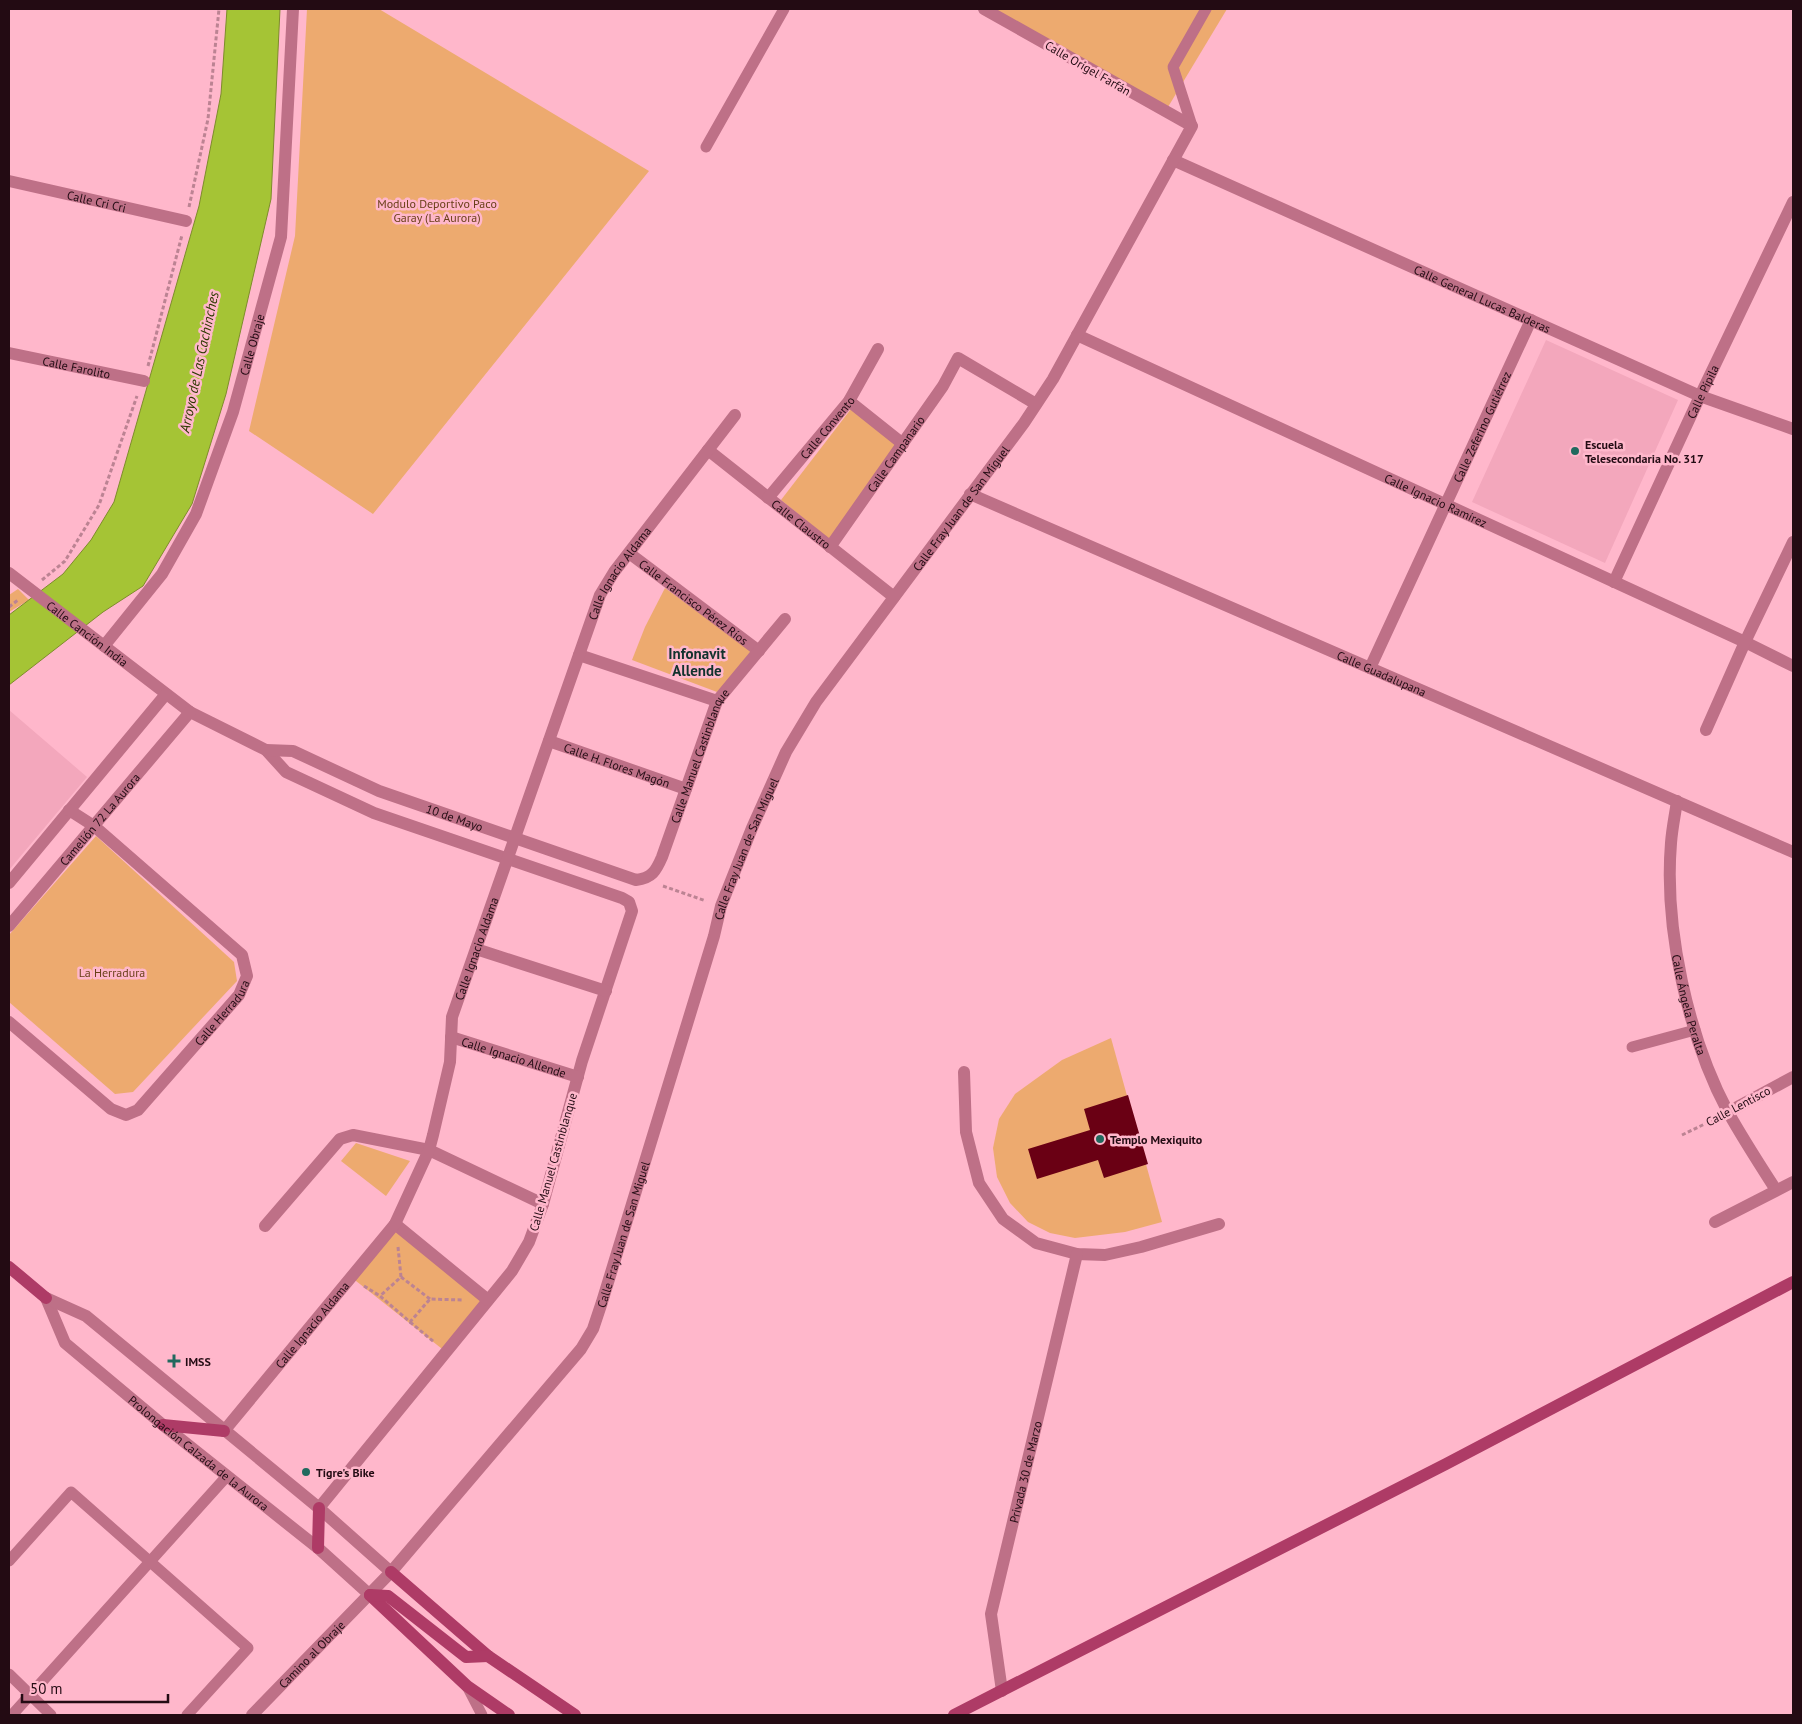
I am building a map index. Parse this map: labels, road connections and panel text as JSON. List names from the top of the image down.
{
  "streets": {
    "main road": ["Prolongación Calzada de la Aurora"],
    "street": [
      "Calle Origel Farfán",
      "Calle Cri Cri",
      "Calle General Lucas Balderas",
      "Calle Obraje",
      "Calle Farolito",
      "Calle Pípila",
      "Calle Convento",
      "Calle Zeferino Gutiérrez",
      "Calle Campanario",
      "Calle Ignacio Ramírez",
      "Calle Fray Juan de San Miguel",
      "Calle Claustro",
      "Calle Ignacio Aldama",
      "Calle Francisco Pérez Ríos",
      "Calle Canción India",
      "Calle Guadalupana",
      "Calle Manuel Castinblanque",
      "Calle H. Flores Magón",
      "10 de Mayo",
      "Camelión 72 La Aurora",
      "Calle Ángela Peralta",
      "Calle Herradura",
      "Calle Ignacio Allende",
      "Calle Lentisco",
      "Privada 30 de Marzo",
      "Camino al Obraje"
    ]
  },
  "crossings": [
    ["Calle Origel Farfán", "Calle Fray Juan de San Miguel"],
    ["Calle General Lucas Balderas", "Calle Pípila"],
    ["Calle General Lucas Balderas", "Calle Zeferino Gutiérrez"],
    ["Calle General Lucas Balderas", "Calle Fray Juan de San Miguel"],
    ["Calle Obraje", "Calle Canción India"],
    ["Calle Pípila", "Calle Ignacio Ramírez"],
    ["Calle Convento", "Calle Claustro"],
    ["Calle Zeferino Gutiérrez", "Calle Ignacio Ramírez"],
    ["Calle Zeferino Gutiérrez", "Calle Guadalupana"],
    ["Calle Campanario", "Calle Fray Juan de San Miguel"],
    ["Calle Campanario", "Calle Claustro"],
    ["Calle Ignacio Ramírez", "Calle Fray Juan de San Miguel"],
    ["Calle Fray Juan de San Miguel", "Calle Claustro"],
    ["Calle Fray Juan de San Miguel", "Calle Guadalupana"],
    ["Calle Fray Juan de San Miguel", "Prolongación Calzada de la Aurora"],
    ["Calle Fray Juan de San Miguel", "Camino al Obraje"],
    ["Calle Claustro", "Calle Ignacio Aldama"],
    ["Calle Ignacio Aldama", "Calle Francisco Pérez Ríos"],
    ["Calle Ignacio Aldama", "Calle H. Flores Magón"],
    ["Calle Ignacio Aldama", "10 de Mayo"],
    ["Calle Ignacio Aldama", "Calle Ignacio Allende"],
    ["Calle Ignacio Aldama", "Prolongación Calzada de la Aurora"],
    ["Calle Francisco Pérez Ríos", "Calle Manuel Castinblanque"],
    ["Calle Canción India", "10 de Mayo"],
    ["Calle Guadalupana", "Calle Ángela Peralta"],
    ["Calle Manuel Castinblanque", "Calle H. Flores Magón"],
    ["Calle Manuel Castinblanque", "10 de Mayo"],
    ["Calle Manuel Castinblanque", "Calle Ignacio Allende"],
    ["Calle Manuel Castinblanque", "Prolongación Calzada de la Aurora"],
    ["10 de Mayo", "Camelión 72 La Aurora"],
    ["Camelión 72 La Aurora", "Calle Herradura"],
    ["Calle Ángela Peralta", "Calle Lentisco"],
    ["Prolongación Calzada de la Aurora", "Camino al Obraje"]
  ],
  "districts": ["Infonavit Allende"],
  "water": ["Arroyo de Las Cachinches"],
  "parks": ["Modulo Deportivo Paco Garay (La Aurora)", "La Herradura"],
  "places": {
    "other": ["Escuela Telesecondaria No. 317", "Templo Mexiquito", "Tigre's Bike"],
    "health": ["IMSS"]
  },
  "scale_bar": "50 m"
}
